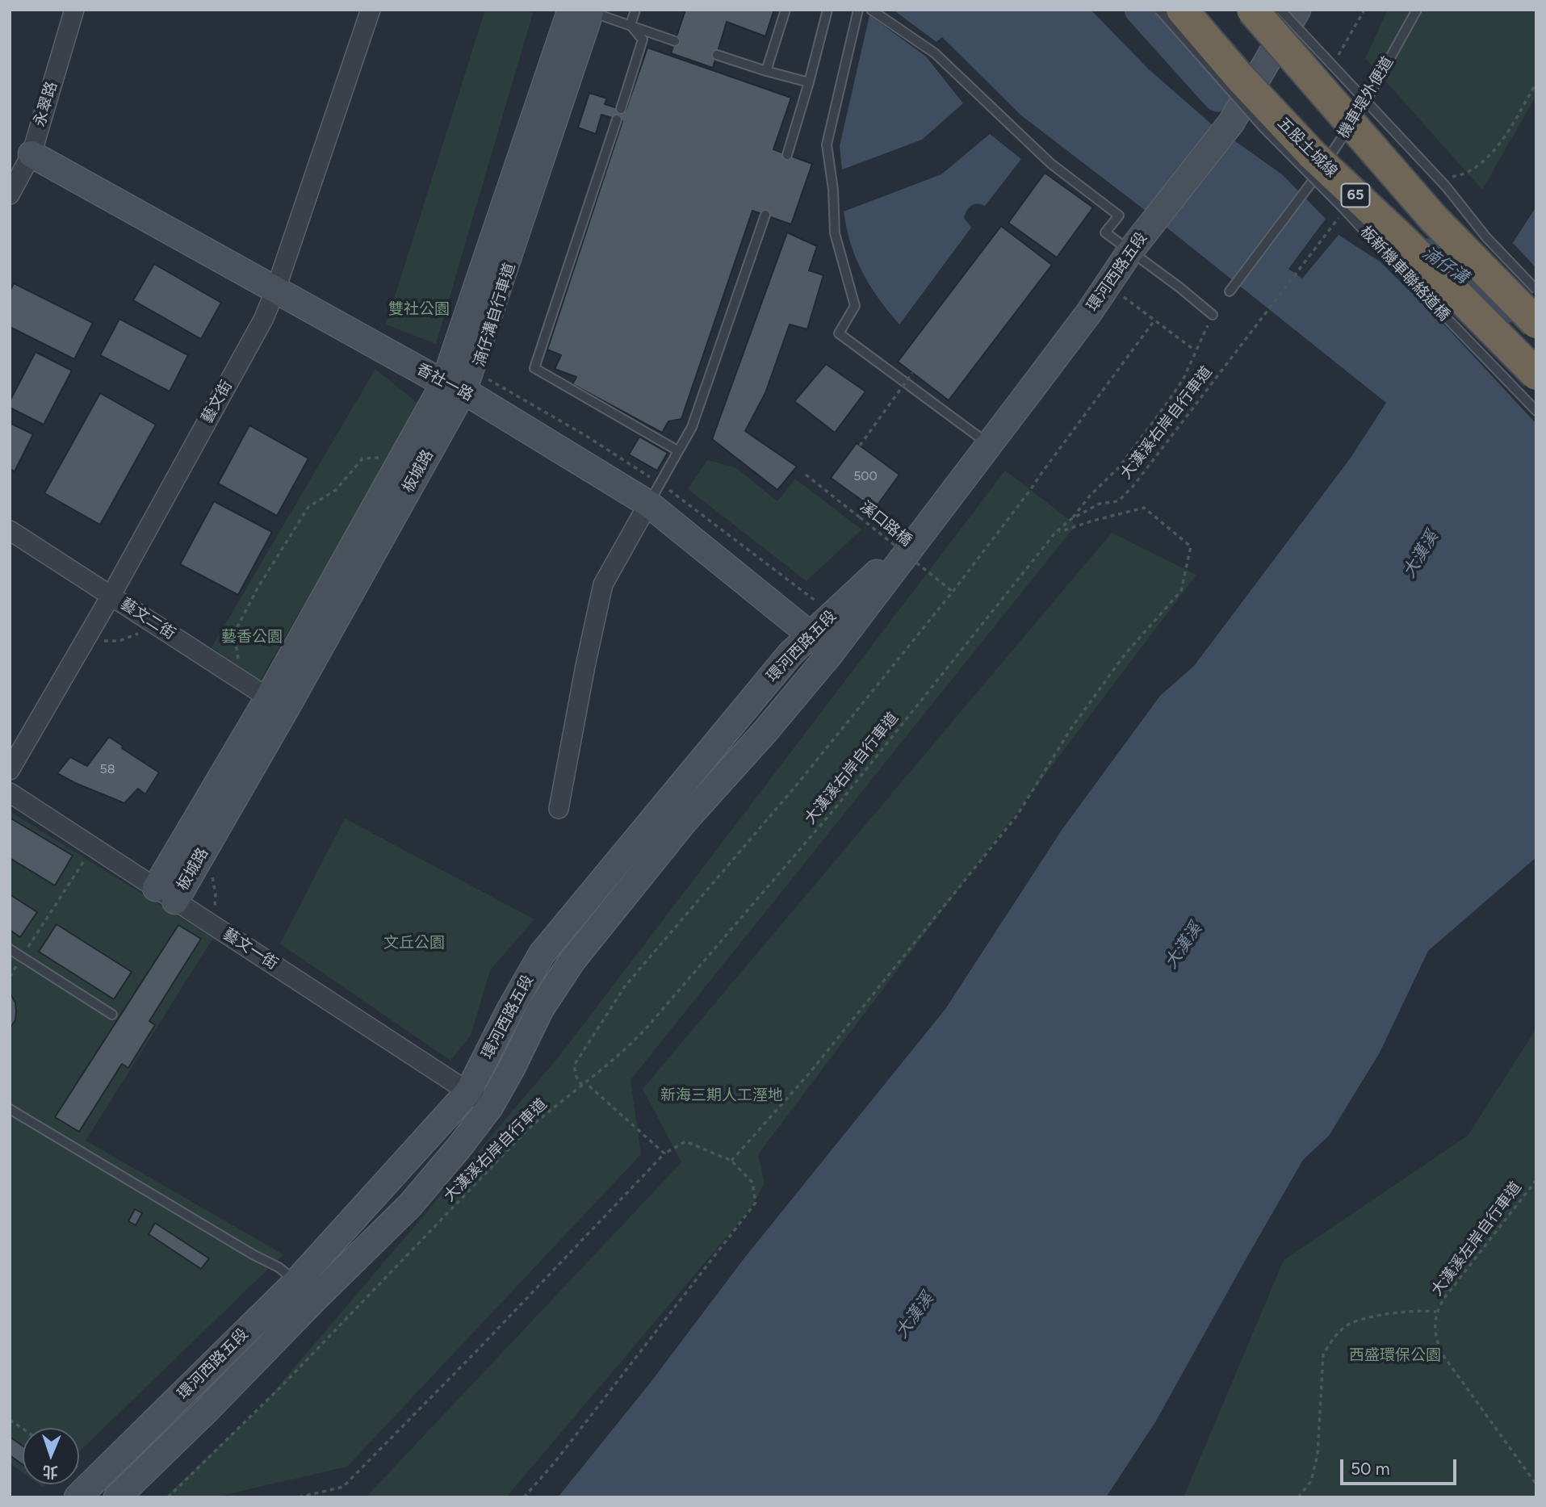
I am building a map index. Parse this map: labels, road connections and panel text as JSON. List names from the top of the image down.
{
  "streets": {
    "highway": ["五股土城線", "65"],
    "street": [
      "永翠路",
      "環河西路五段",
      "香社一路",
      "藝文街",
      "板城路",
      "藝文二街",
      "藝文一街"
    ],
    "lane": ["機車堤外便道", "板新機車聯絡道橋"],
    "path": [
      "湳仔溝自行車道",
      "大漢溪右岸自行車道",
      "溪口路橋",
      "大漢溪左岸自行車道"
    ]
  },
  "crossings": [
    ["永翠路", "香社一路"],
    ["環河西路五段", "香社一路"],
    ["環河西路五段", "藝文一街"],
    ["湳仔溝自行車道", "香社一路"],
    ["香社一路", "藝文街"],
    ["香社一路", "板城路"],
    ["藝文街", "藝文二街"],
    ["板城路", "藝文二街"],
    ["板城路", "藝文一街"]
  ],
  "water": ["湳仔溝", "大漢溪"],
  "parks": [
    "雙社公園",
    "藝香公園",
    "文丘公園",
    "新海三期人工溼地",
    "西盛環保公園"
  ],
  "house_numbers": ["500", "58"],
  "scale_bar": "50 m",
  "north": "bottom"
}
